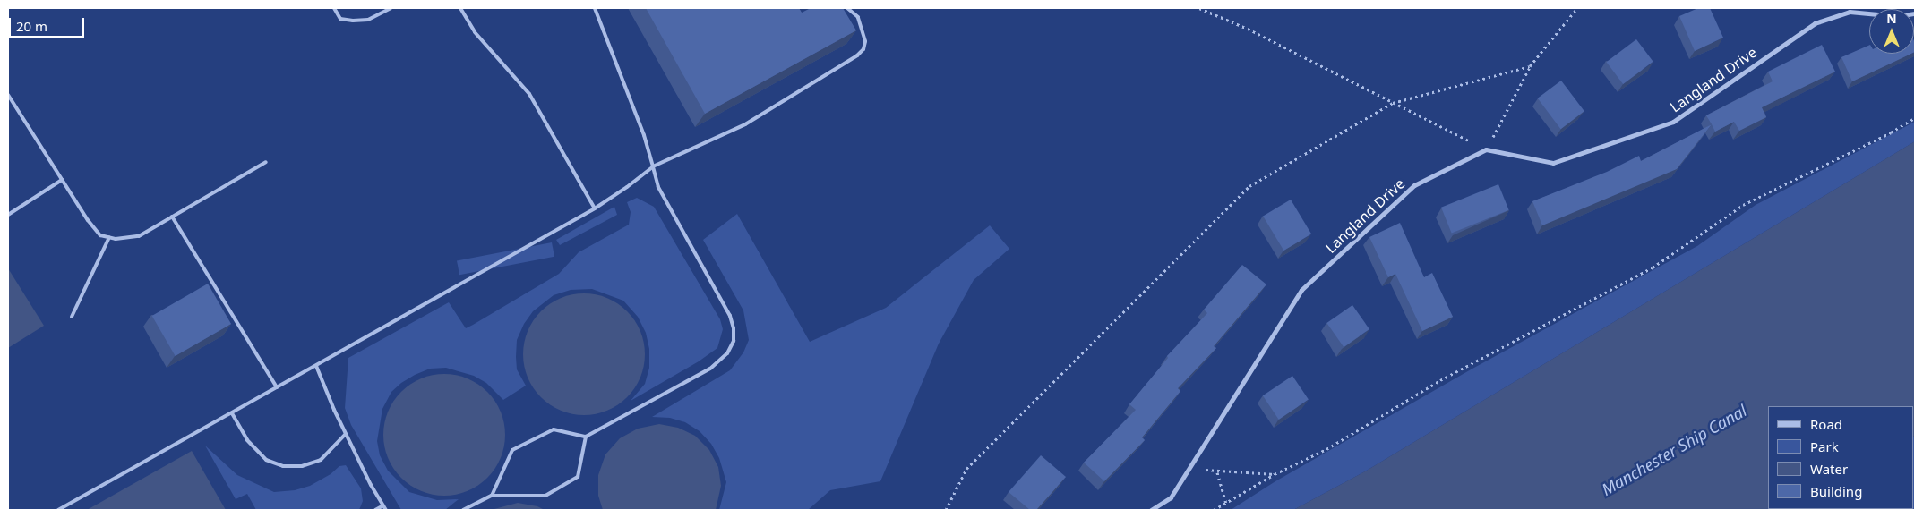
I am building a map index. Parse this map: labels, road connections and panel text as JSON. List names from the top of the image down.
{
  "streets": {
    "street": ["Langland Drive"]
  },
  "water": ["Manchester Ship Canal"],
  "legend": [
    "Road",
    "Park",
    "Water",
    "Building"
  ],
  "scale_bar": "20 m",
  "north": "top"
}
